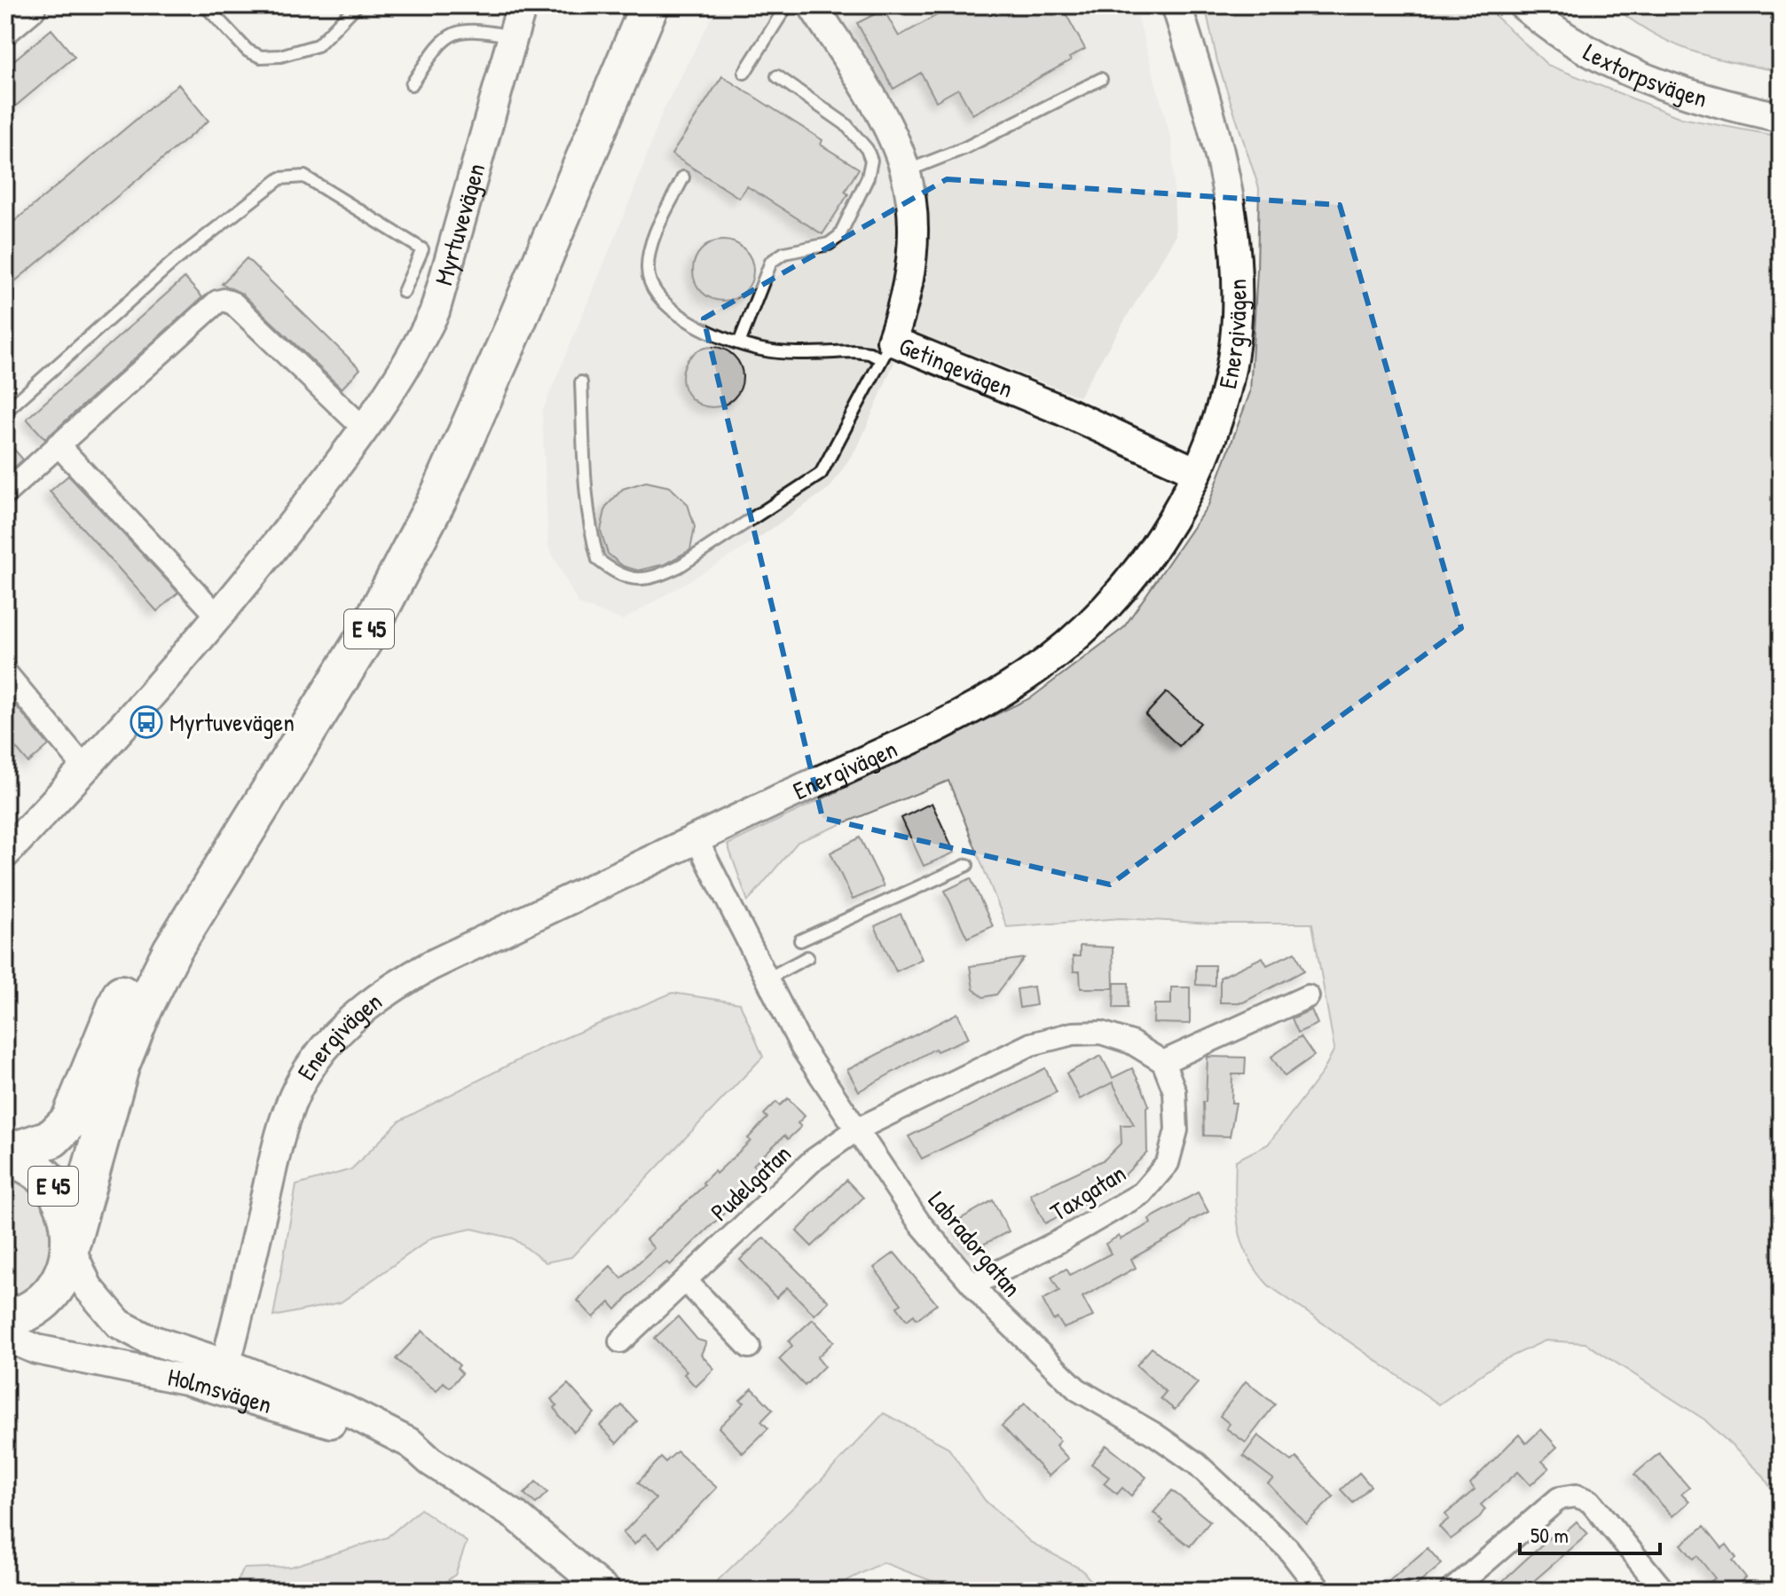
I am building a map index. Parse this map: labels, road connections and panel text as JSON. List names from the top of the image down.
{
  "streets": {
    "highway": ["E 45"],
    "street": [
      "Lextorpsvägen",
      "Myrtuvevägen",
      "Energivägen",
      "Getingevägen",
      "Pudelgatan",
      "Taxgatan",
      "Labradorgatan",
      "Holmsvägen"
    ]
  },
  "crossings": [
    ["Energivägen", "Getingevägen"],
    ["Energivägen", "Labradorgatan"],
    ["Energivägen", "Holmsvägen"],
    ["E 45", "Holmsvägen"],
    ["Pudelgatan", "Labradorgatan"],
    ["Taxgatan", "Labradorgatan"]
  ],
  "places": {
    "bus stop": ["Myrtuvevägen"]
  },
  "scale_bar": "50 m"
}
